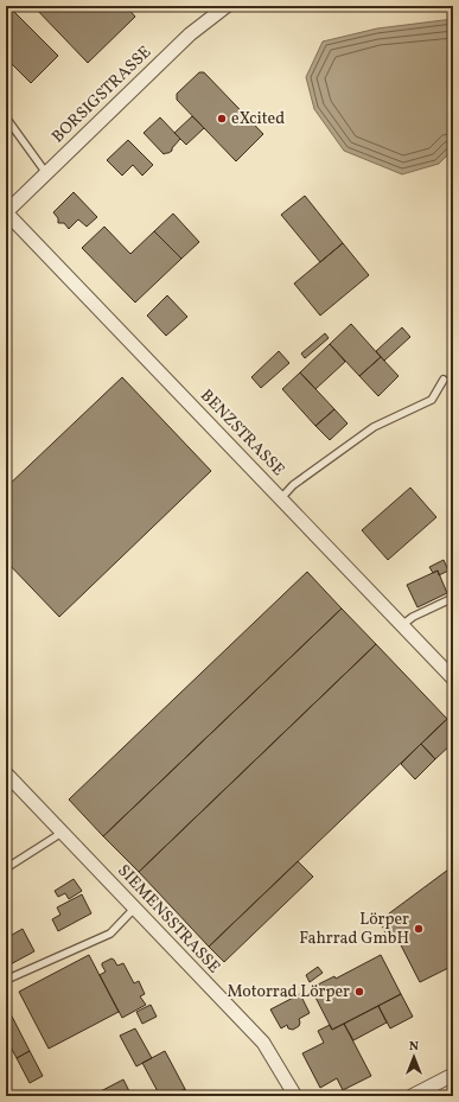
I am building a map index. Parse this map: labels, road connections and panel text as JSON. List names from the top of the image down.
{
  "streets": {
    "street": ["BORSIGSTRASSE", "BENZSTRASSE", "SIEMENSSTRASSE"]
  },
  "crossings": [
    ["BORSIGSTRASSE", "BENZSTRASSE"]
  ],
  "places": ["eXcited", "Lörper Fahrrad GmbH", "Motorrad Lörper"],
  "north": "top"
}
